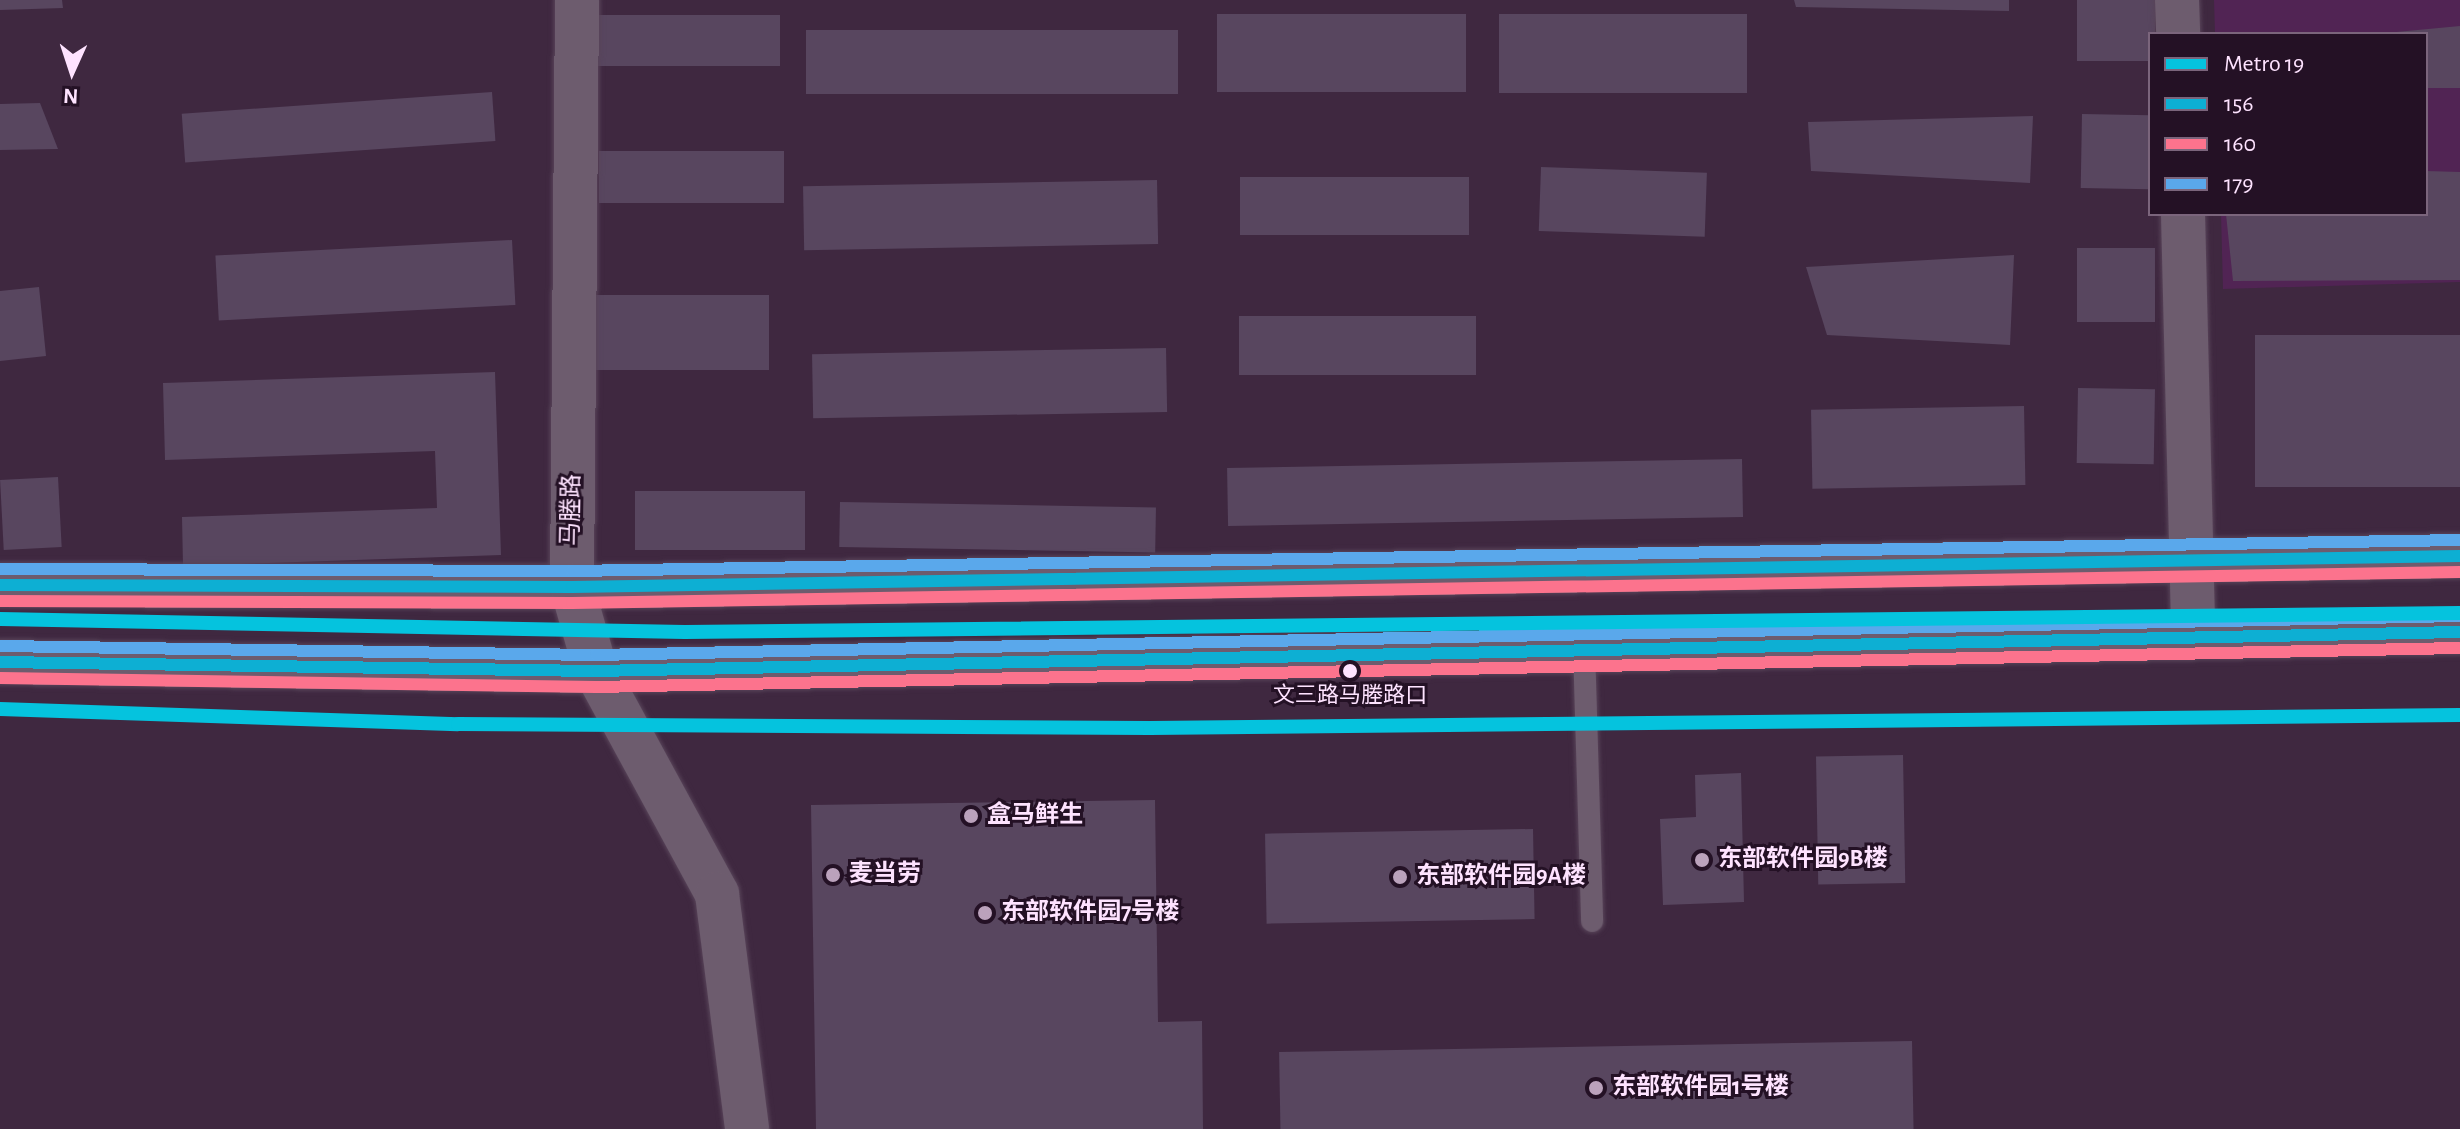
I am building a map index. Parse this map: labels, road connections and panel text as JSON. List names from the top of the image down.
{
  "streets": {
    "main road": ["马塍路"]
  },
  "places": [
    "文三路马塍路口",
    "盒马鲜生",
    "东部软件园9B楼",
    "麦当劳",
    "东部软件园9A楼",
    "东部软件园7号楼",
    "东部软件园1号楼"
  ],
  "lines": [
    "transit line 179",
    "transit line 156",
    "transit line 160",
    "metro line 19"
  ],
  "legend": [
    "Metro 19",
    "156",
    "160",
    "179"
  ],
  "north": "bottom"
}
